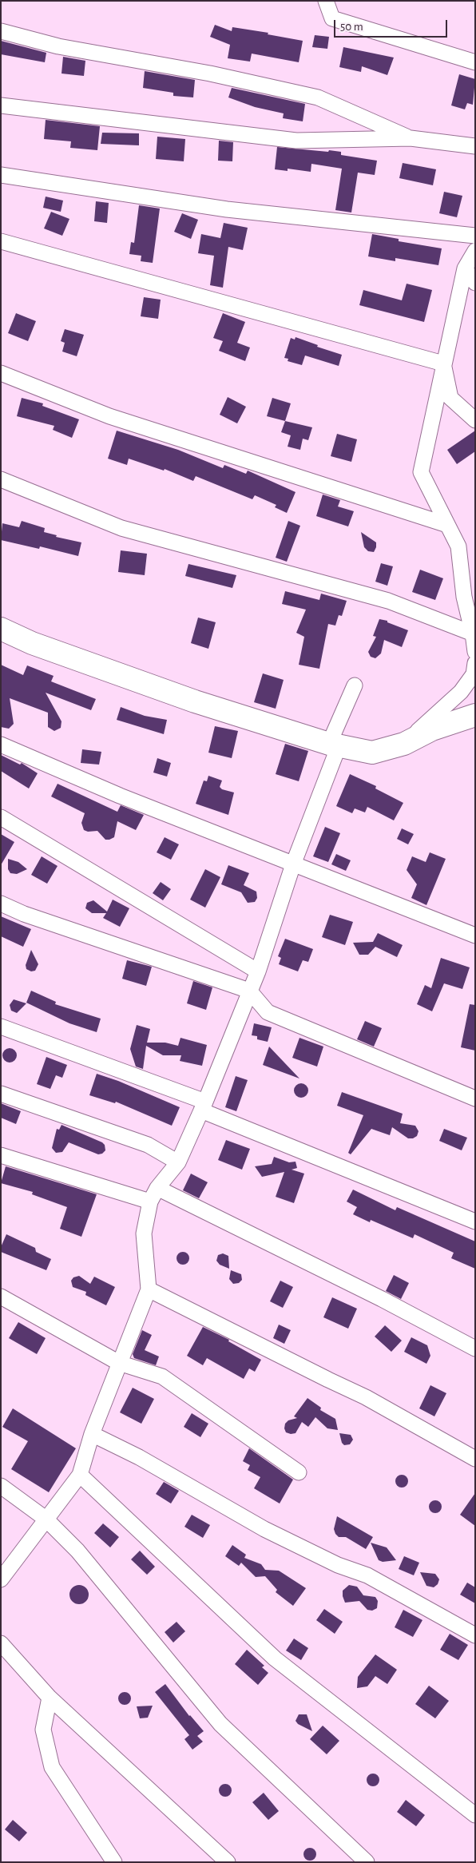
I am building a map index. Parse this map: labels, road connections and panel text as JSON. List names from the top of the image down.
{
  "scale_bar": "50 m"
}
